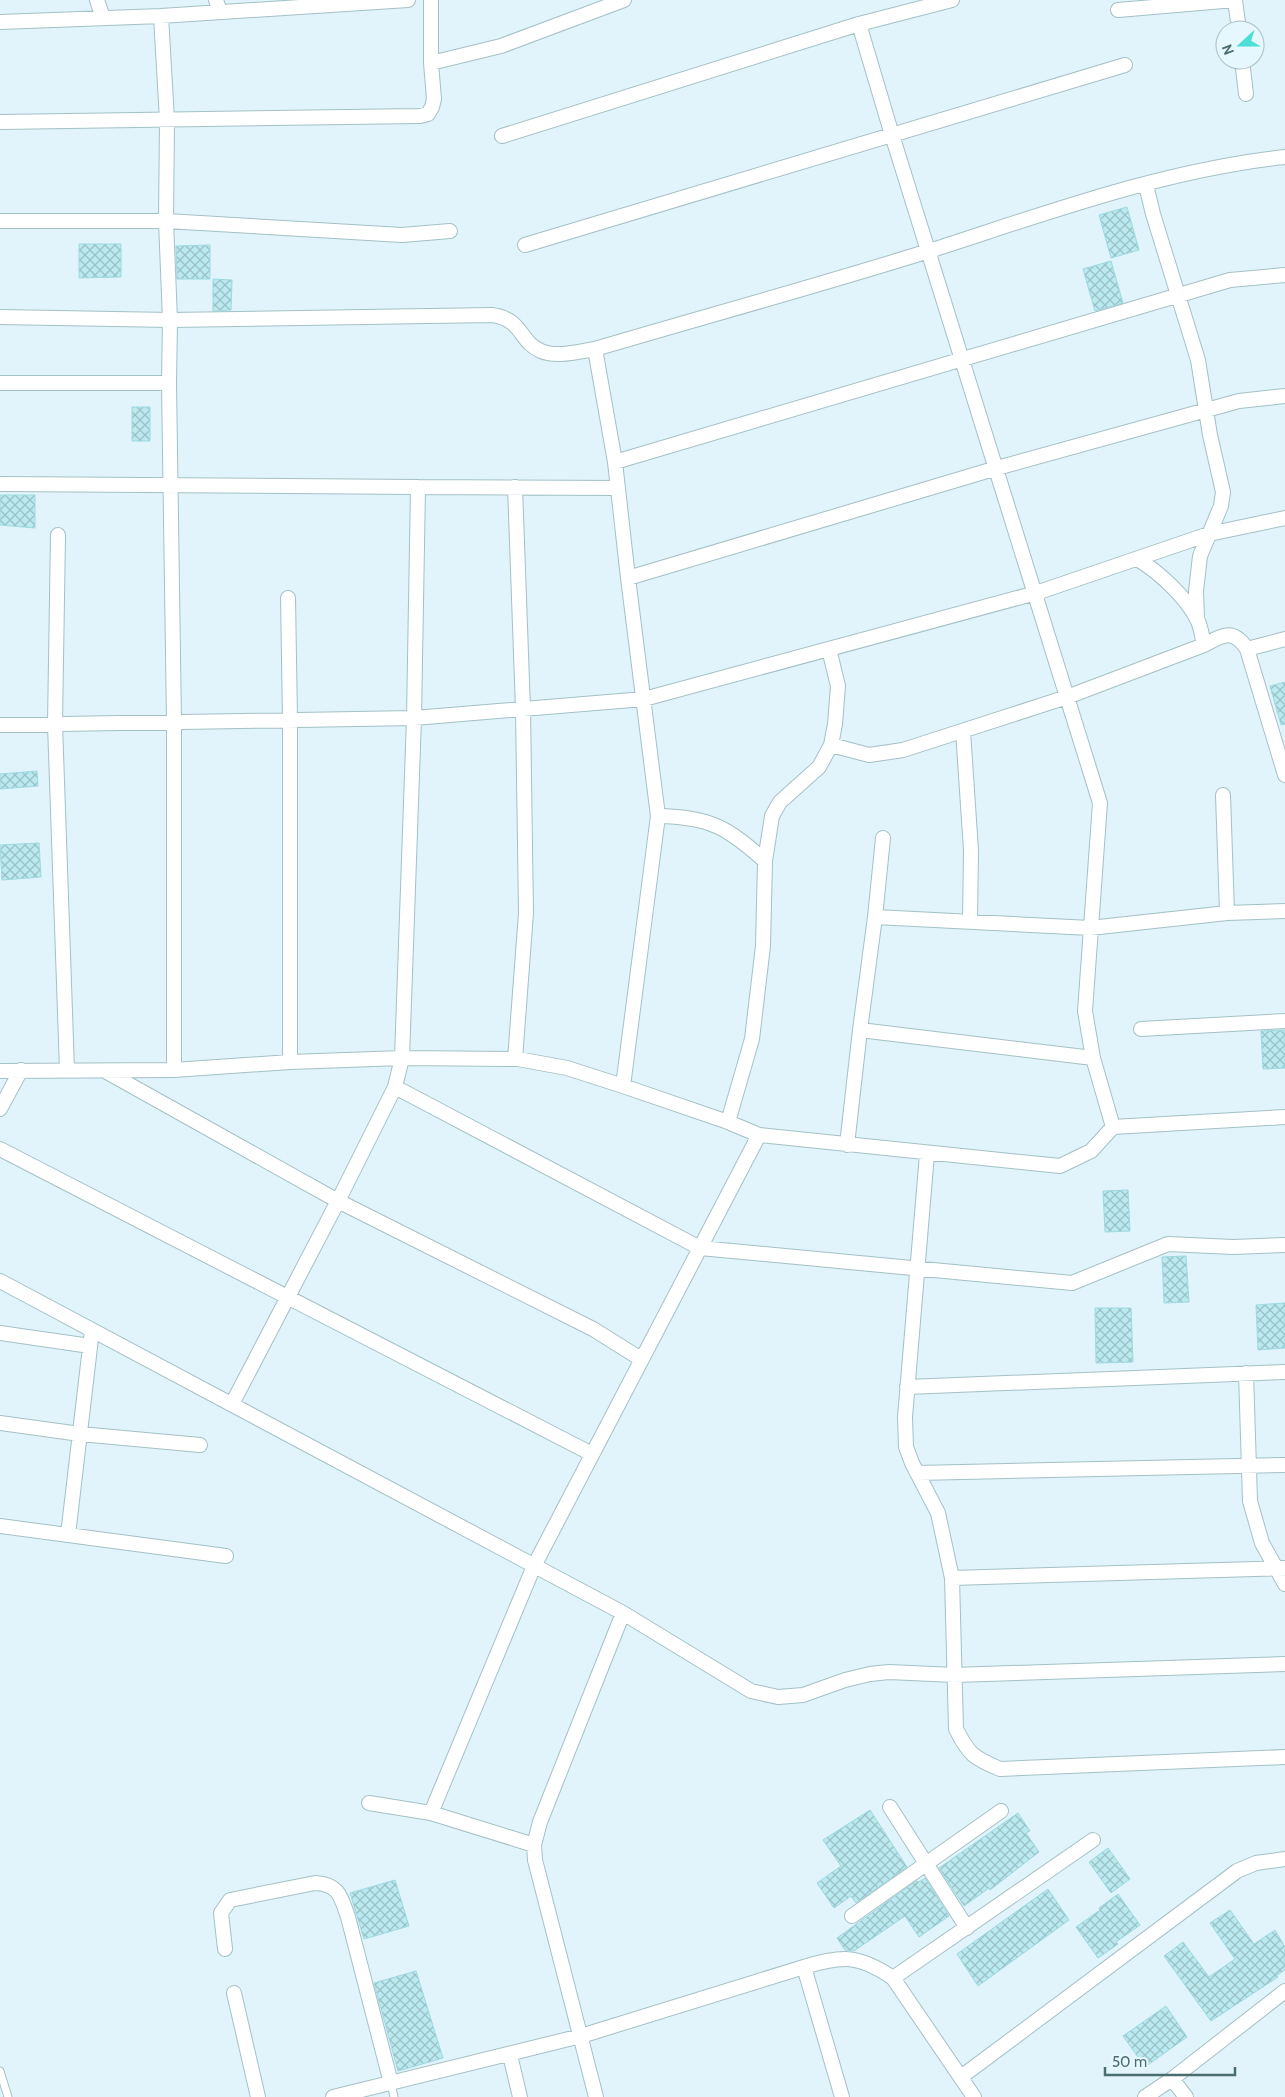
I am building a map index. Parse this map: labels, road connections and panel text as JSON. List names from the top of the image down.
{
  "scale_bar": "50 m",
  "north": "left"
}
